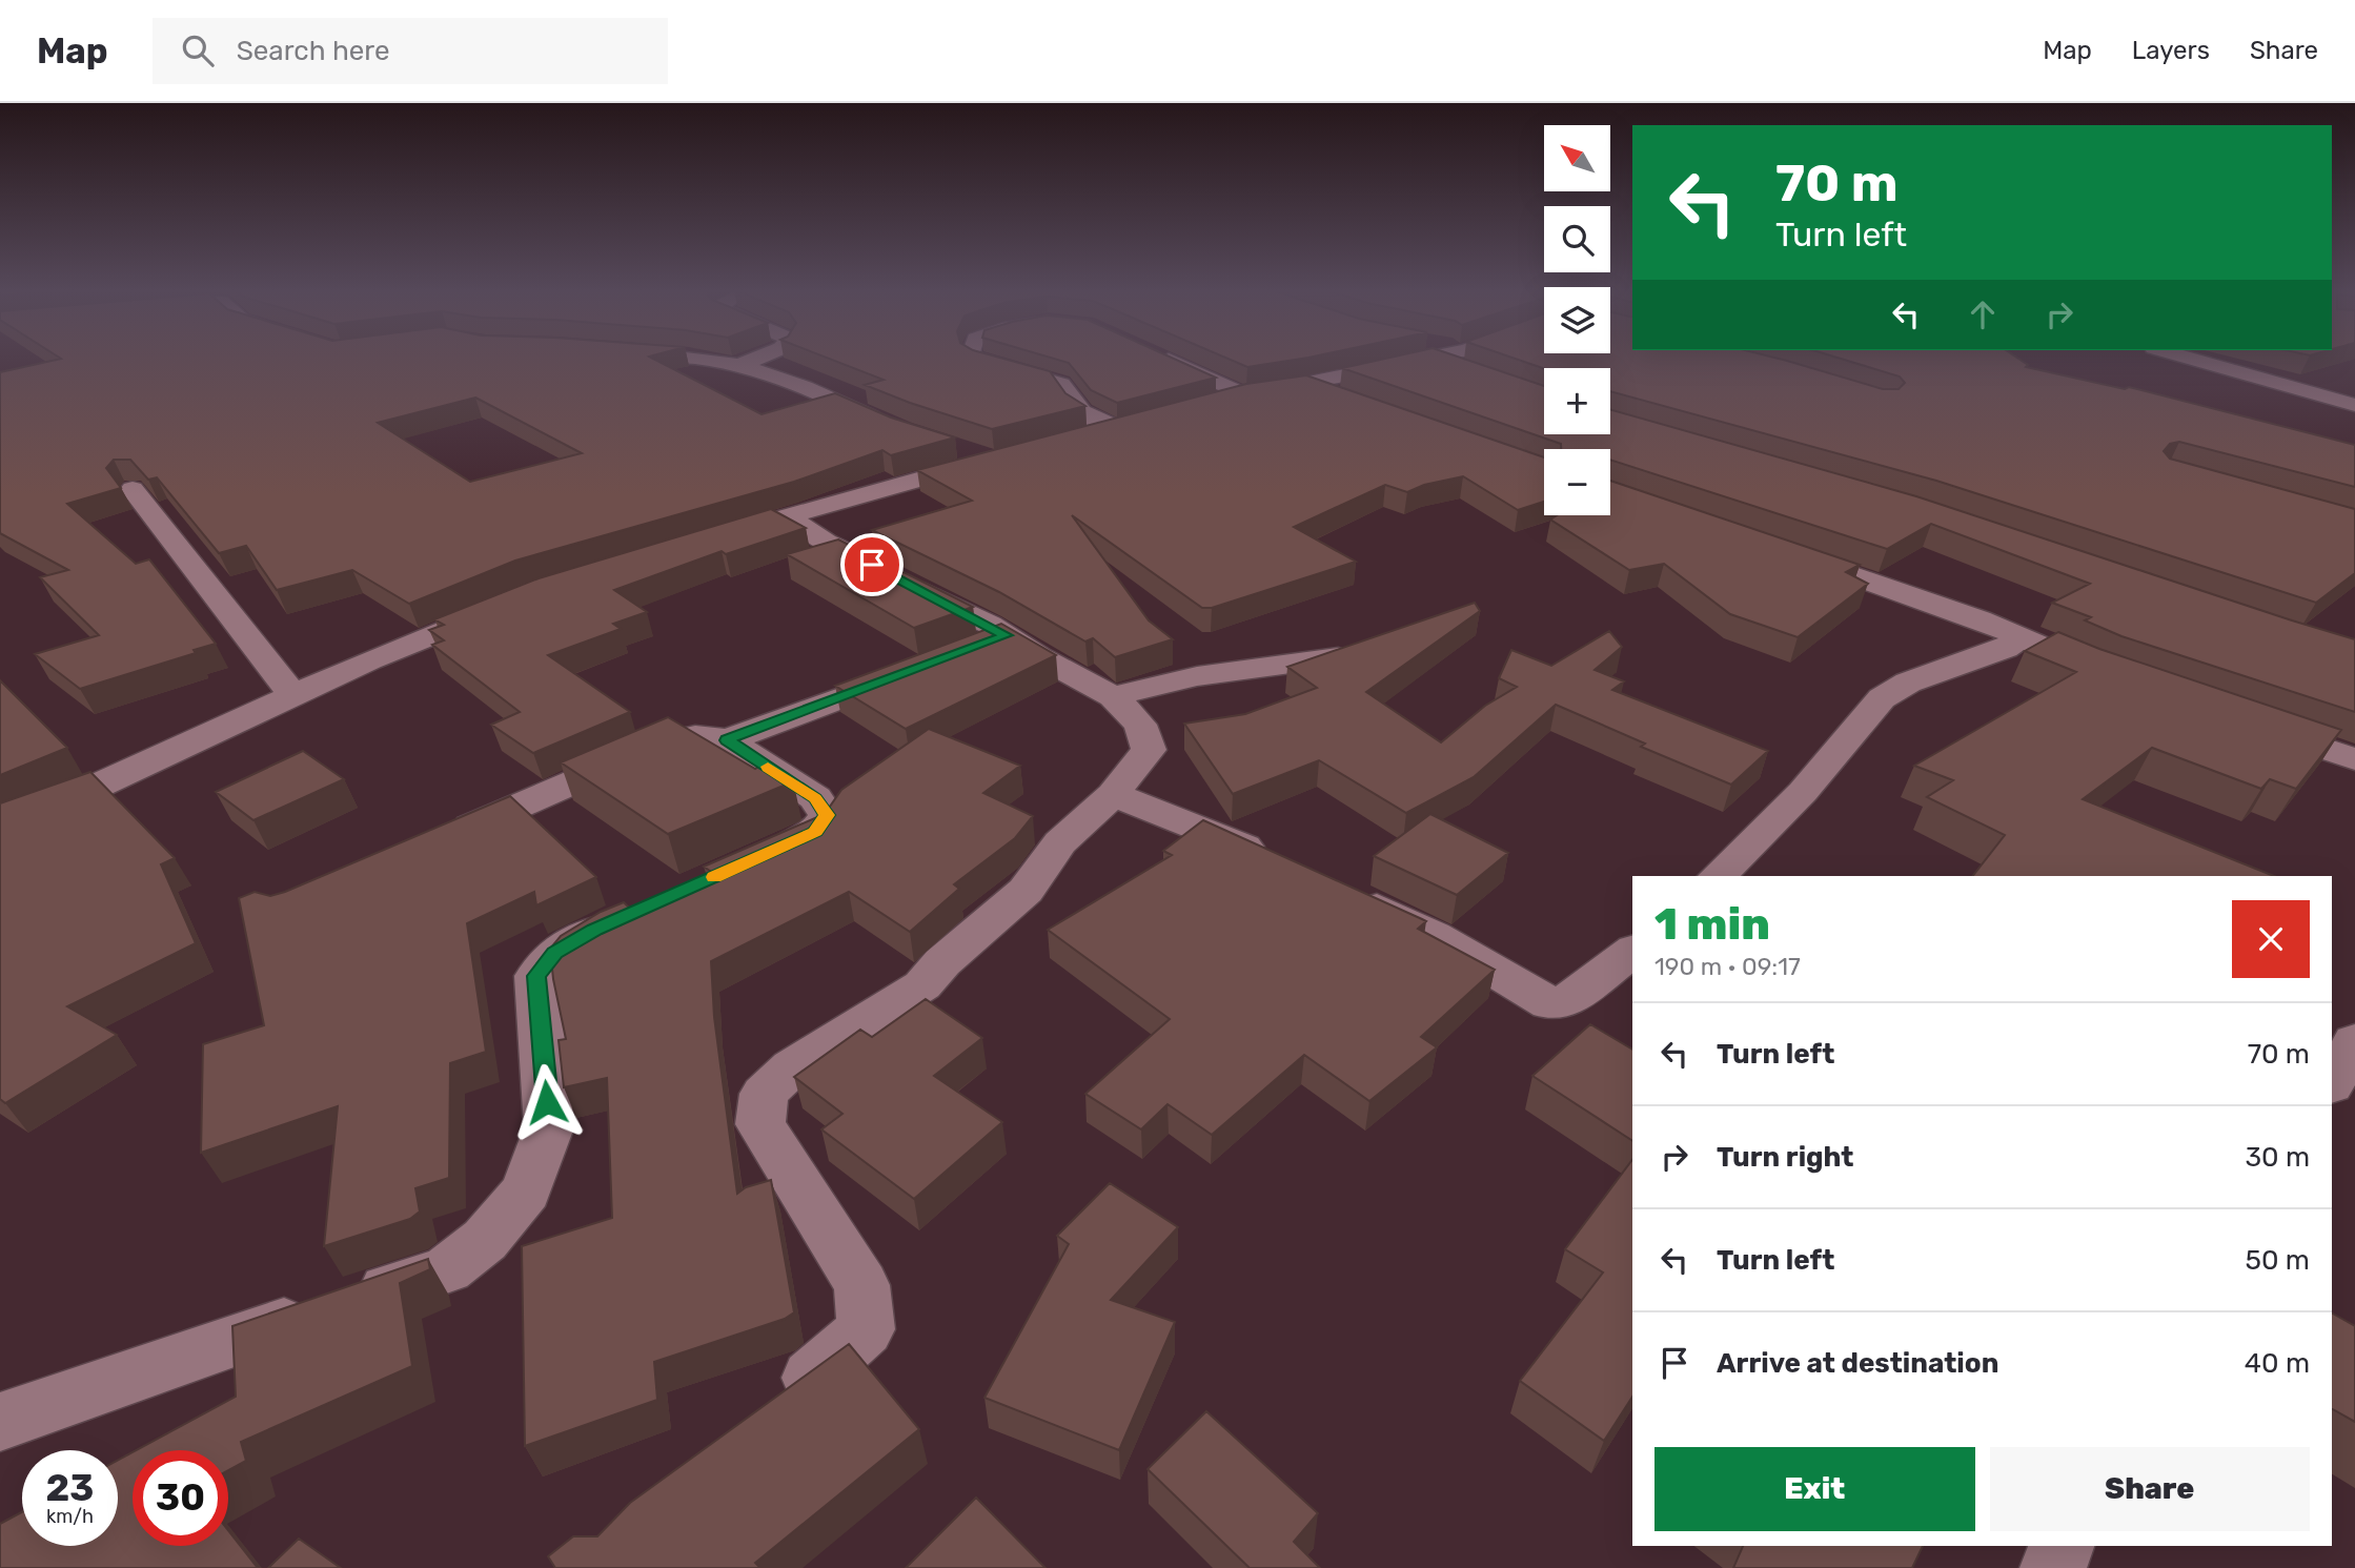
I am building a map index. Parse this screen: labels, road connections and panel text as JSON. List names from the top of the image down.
{
  "north": "top left",
  "page": {
    "header": "Map",
    "search": "Search here",
    "nav": ["Map", "Layers", "Share"],
    "map_buttons": ["+", "−"],
    "turn": ["70 m", "Turn left"],
    "heading": ["1 min", "190 m · 09:17"],
    "list": [
      {
        "name": "Turn left",
        "value": "70 m"
      },
      {
        "name": "Turn right",
        "value": "30 m"
      },
      {
        "name": "Turn left",
        "value": "50 m"
      },
      {
        "name": "Arrive at destination",
        "value": "40 m"
      }
    ],
    "buttons": ["Exit", "Share"],
    "speed": "23 km/h",
    "limit": "30"
  }
}
